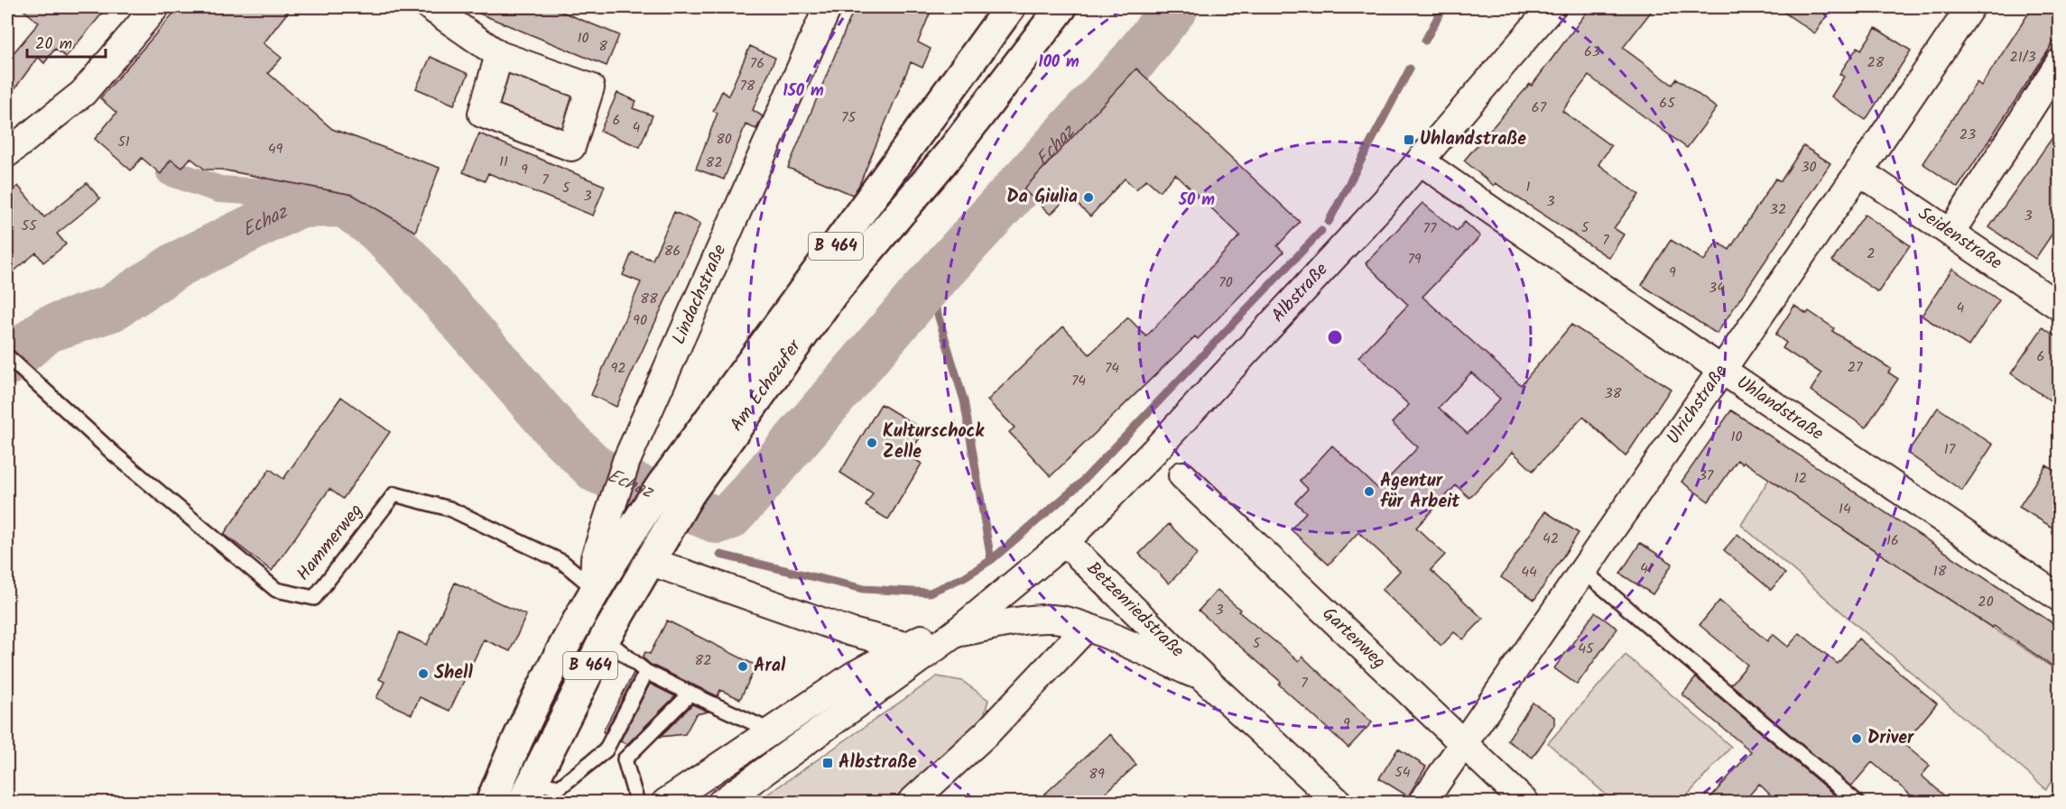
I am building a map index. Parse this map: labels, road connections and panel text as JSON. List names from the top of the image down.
{
  "streets": {
    "main road": ["B 464", "Am Echazufer"],
    "street": [
      "Seidenstraße",
      "Albstraße",
      "Lindachstraße",
      "Ulrichstraße",
      "Uhlandstraße",
      "Betzenriedstraße",
      "Gartenweg"
    ],
    "lane": ["Hammerweg"]
  },
  "crossings": [
    ["Seidenstraße", "Ulrichstraße"],
    ["Albstraße", "Uhlandstraße"],
    ["Albstraße", "Betzenriedstraße"],
    ["Lindachstraße", "Am Echazufer"],
    ["Am Echazufer", "Hammerweg"],
    ["Ulrichstraße", "Uhlandstraße"],
    ["Ulrichstraße", "Gartenweg"]
  ],
  "water": ["Echaz"],
  "places": {
    "transit": ["Uhlandstraße", "Albstraße"],
    "other": [
      "Da Giulia",
      "Kulturschock Zelle",
      "Agentur für Arbeit",
      "Aral",
      "Shell",
      "Driver"
    ]
  },
  "house_numbers": [
    "10",
    "8",
    "63",
    "21/3",
    "28",
    "76",
    "78",
    "65",
    "67",
    "75",
    "6",
    "4",
    "23",
    "80",
    "51",
    "49",
    "11",
    "82",
    "30",
    "9",
    "7",
    "1",
    "5",
    "3",
    "3",
    "32",
    "3",
    "55",
    "5",
    "77",
    "7",
    "86",
    "2",
    "79",
    "9",
    "70",
    "34",
    "88",
    "4",
    "90",
    "6",
    "27",
    "92",
    "74",
    "74",
    "38",
    "10",
    "17",
    "37",
    "12",
    "14",
    "42",
    "16",
    "41",
    "18",
    "44",
    "20",
    "3",
    "5",
    "45",
    "82",
    "7",
    "9",
    "54",
    "89"
  ],
  "scale_bar": "20 m",
  "rings": ["100 m", "150 m", "50 m"]
}
